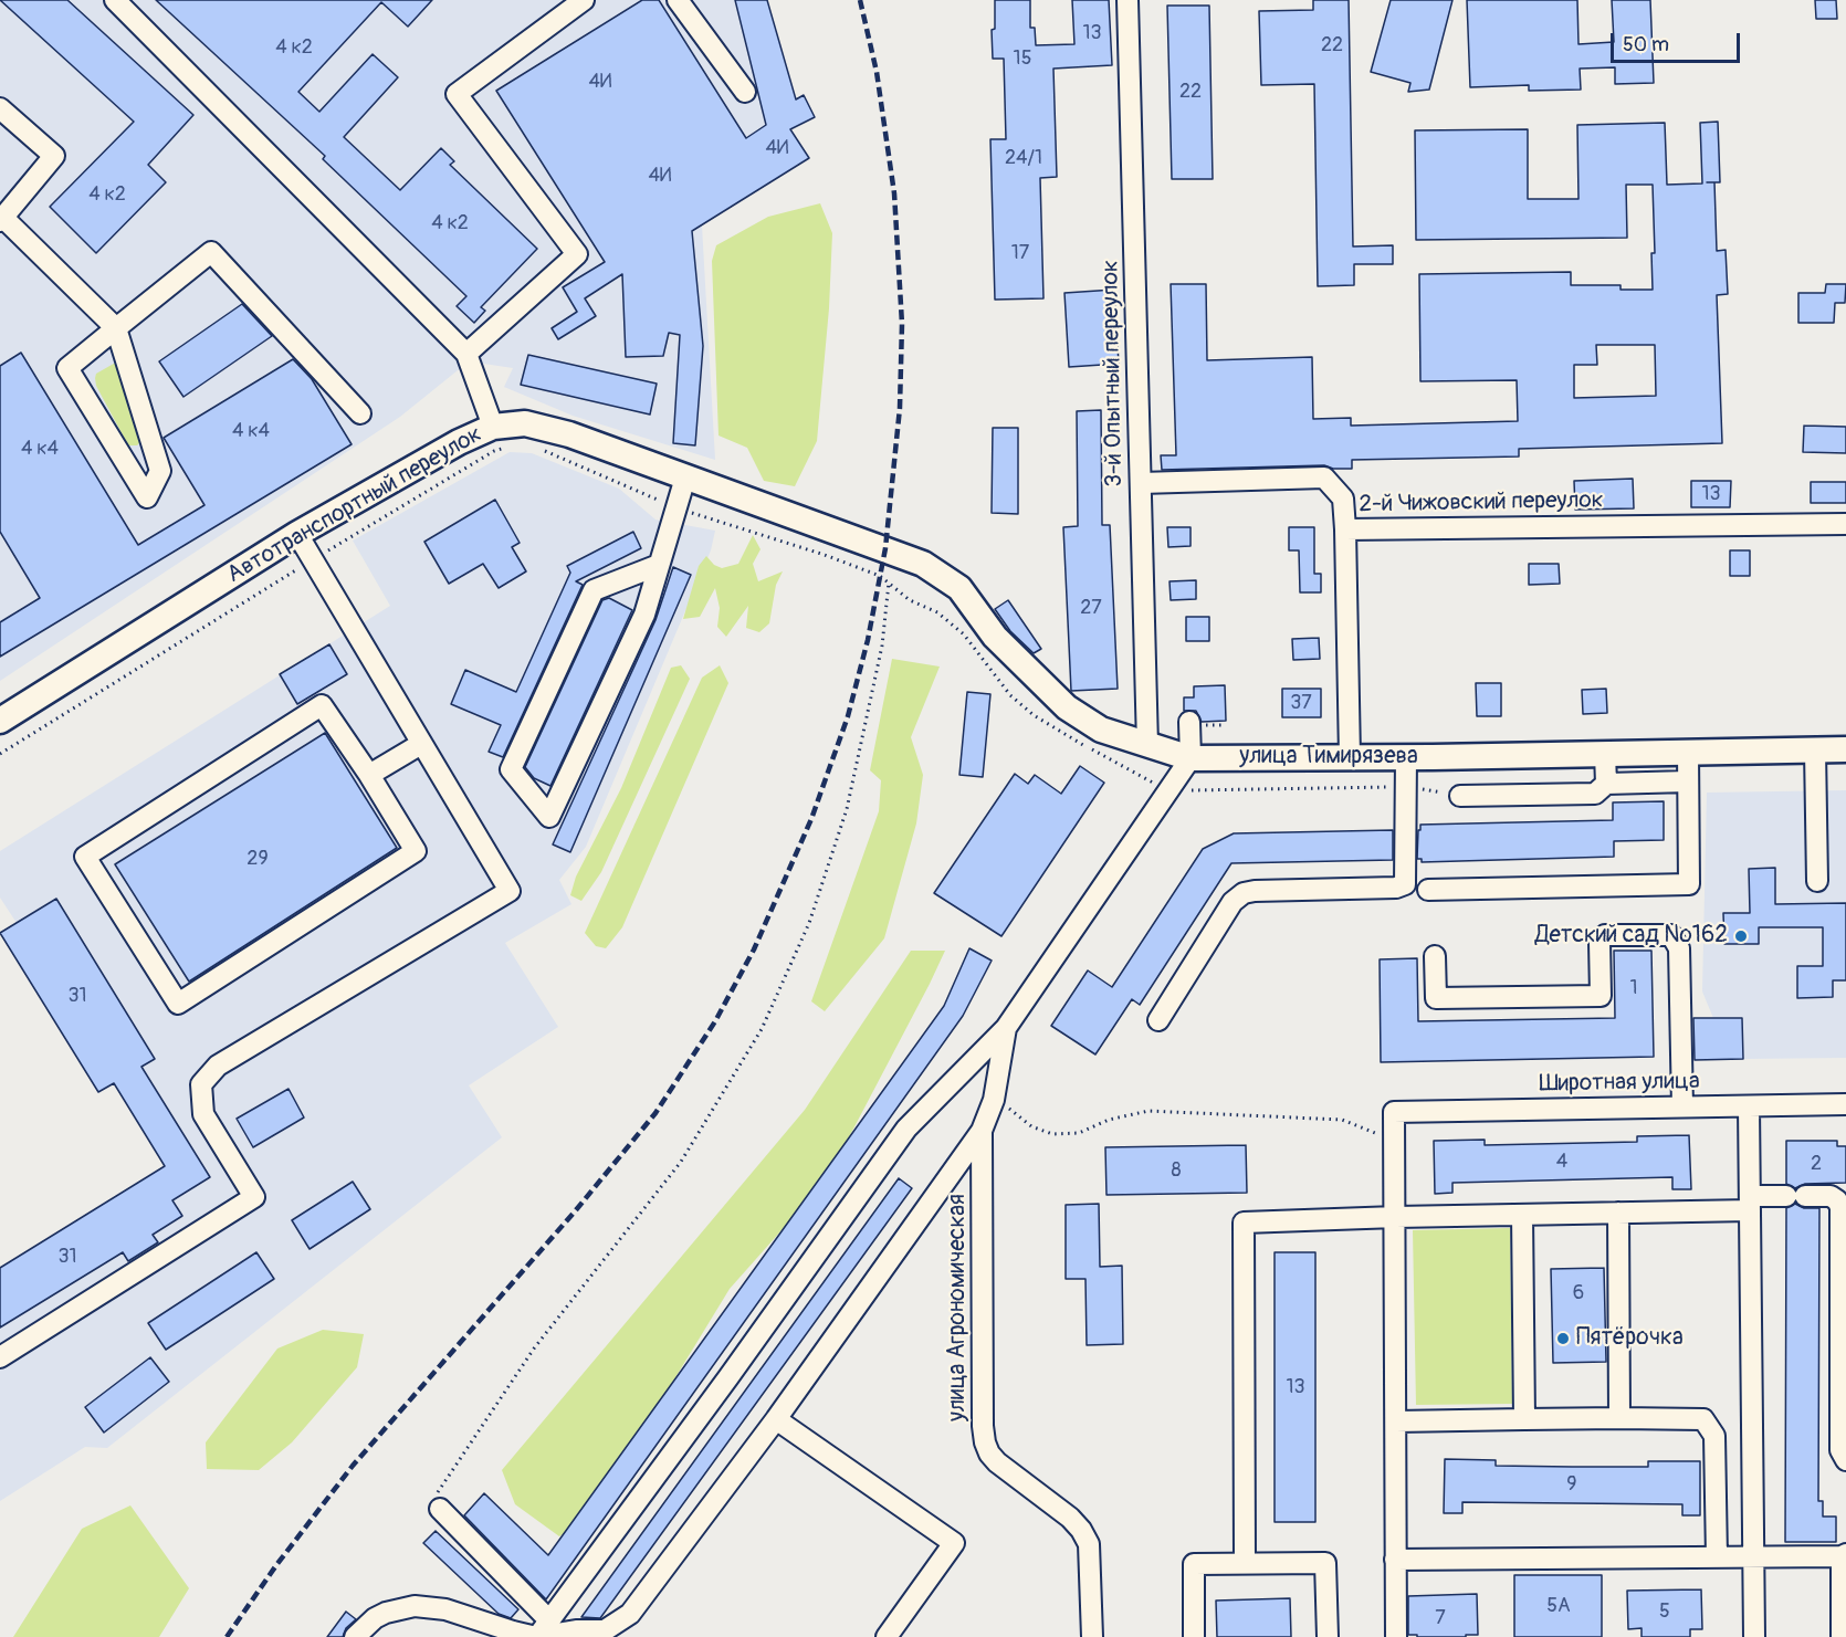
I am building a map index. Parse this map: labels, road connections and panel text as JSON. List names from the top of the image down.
{
  "streets": {
    "main road": ["Автотранспортный переулок", "улица Тимирязева"],
    "street": [
      "3-й Опытный переулок",
      "2-й Чижовский переулок",
      "Широтная улица",
      "улица Агрономическая"
    ]
  },
  "crossings": [
    ["3-й Опытный переулок", "улица Тимирязева"],
    ["2-й Чижовский переулок", "улица Тимирязева"],
    ["Автотранспортный переулок", "улица Тимирязева"]
  ],
  "places": ["Детский сад №162", "Пятёрочка"],
  "house_numbers": [
    "13",
    "22",
    "4 к2",
    "15",
    "4И",
    "22",
    "4И",
    "24/1",
    "4И",
    "4 к2",
    "4 к2",
    "17",
    "4 к4",
    "4 к4",
    "13",
    "27",
    "37",
    "29",
    "1",
    "31",
    "4",
    "2",
    "8",
    "31",
    "6",
    "13",
    "9",
    "5А",
    "5",
    "7"
  ],
  "scale_bar": "50 m"
}
